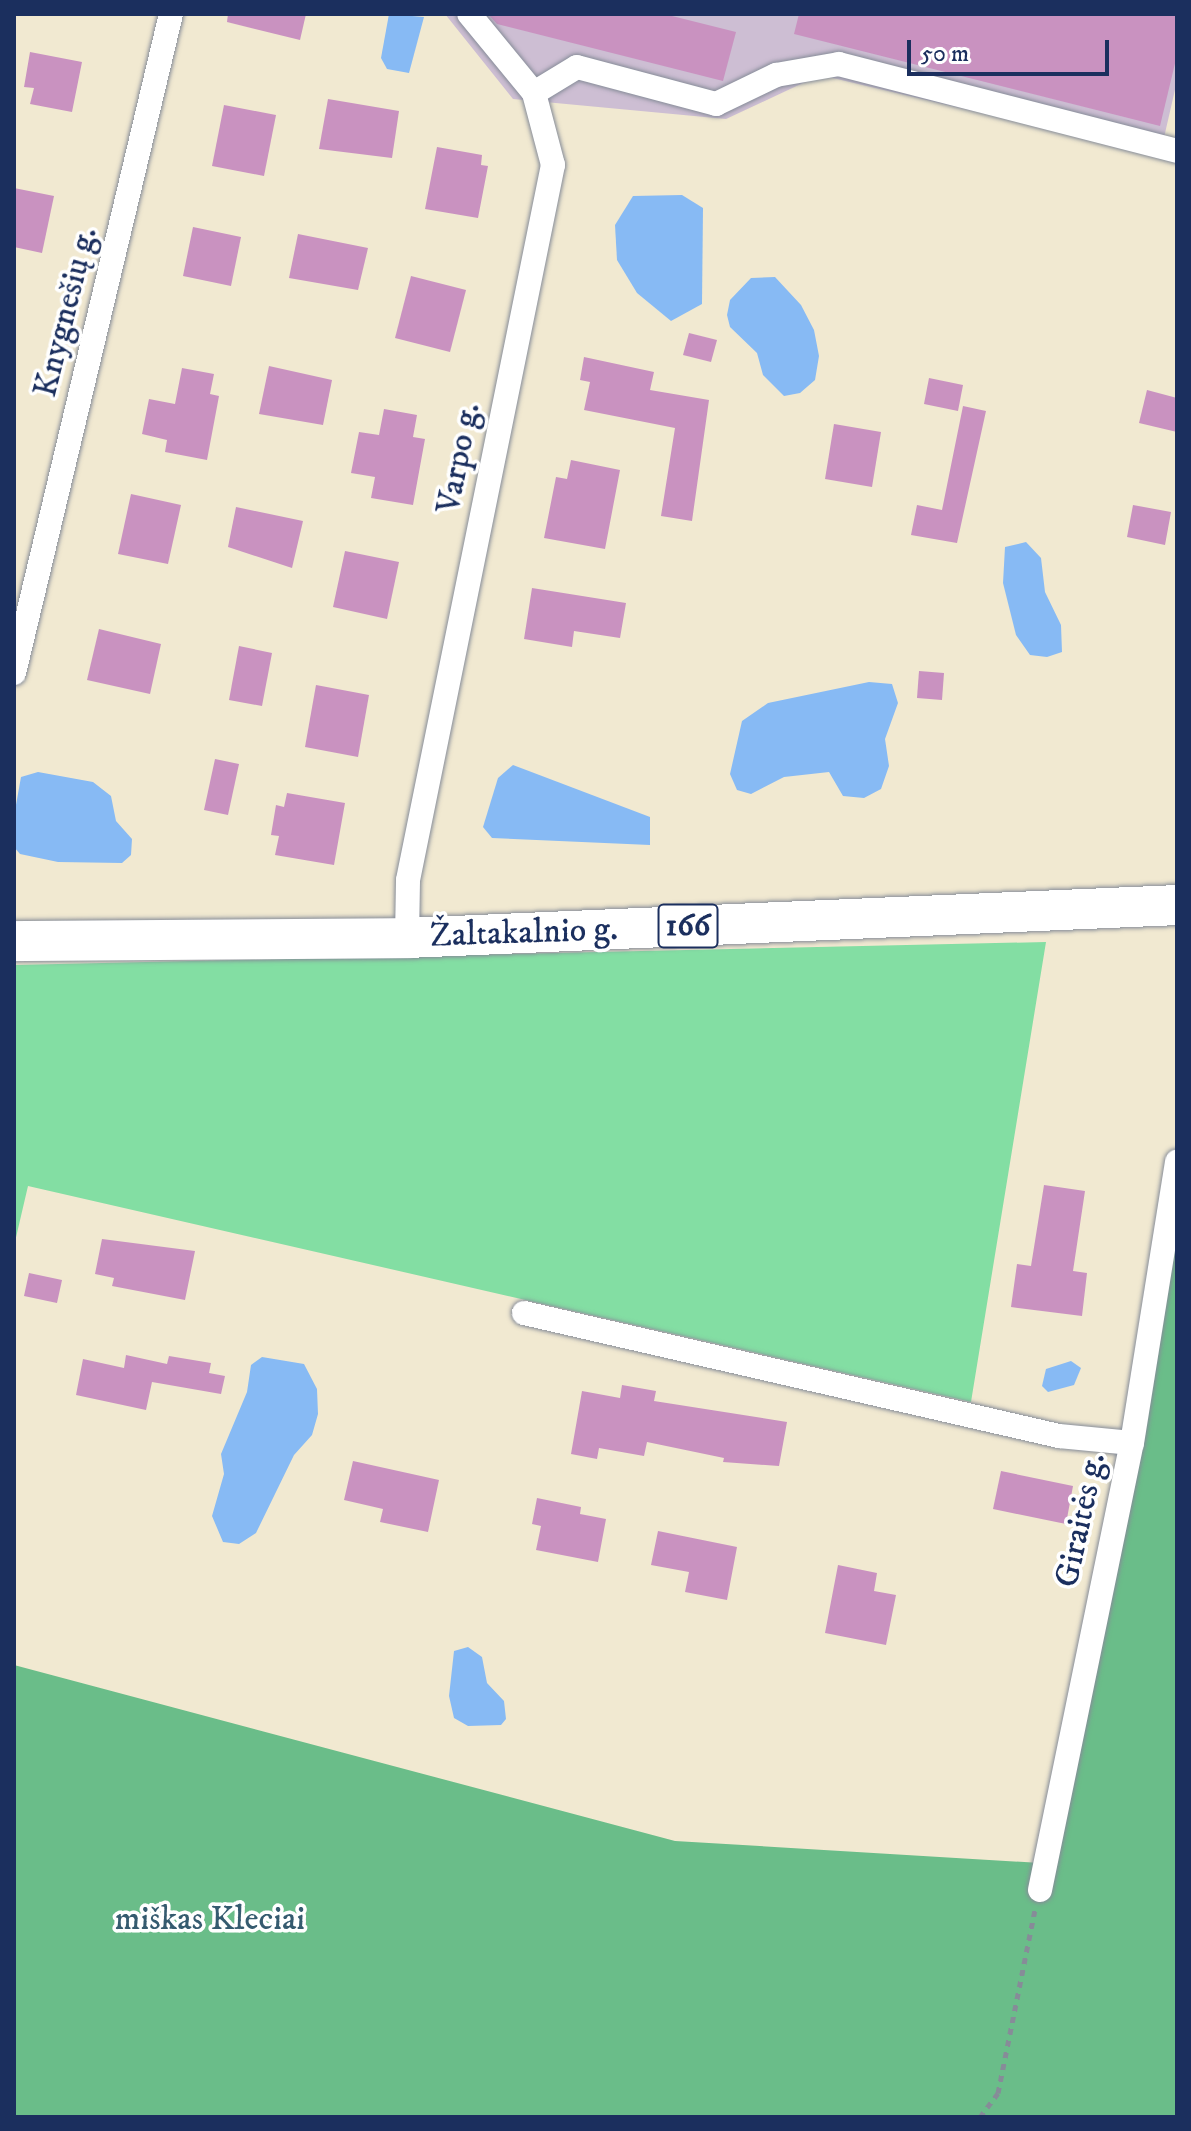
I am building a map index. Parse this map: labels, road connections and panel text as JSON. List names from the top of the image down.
{
  "streets": {
    "main road": ["166", "Žaltakalnio g."],
    "street": ["Knygnešių g.", "Varpo g.", "Giraitės g."]
  },
  "crossings": [
    ["Varpo g.", "Žaltakalnio g."]
  ],
  "parks": ["miškas Kleciai"],
  "scale_bar": "50 m"
}
